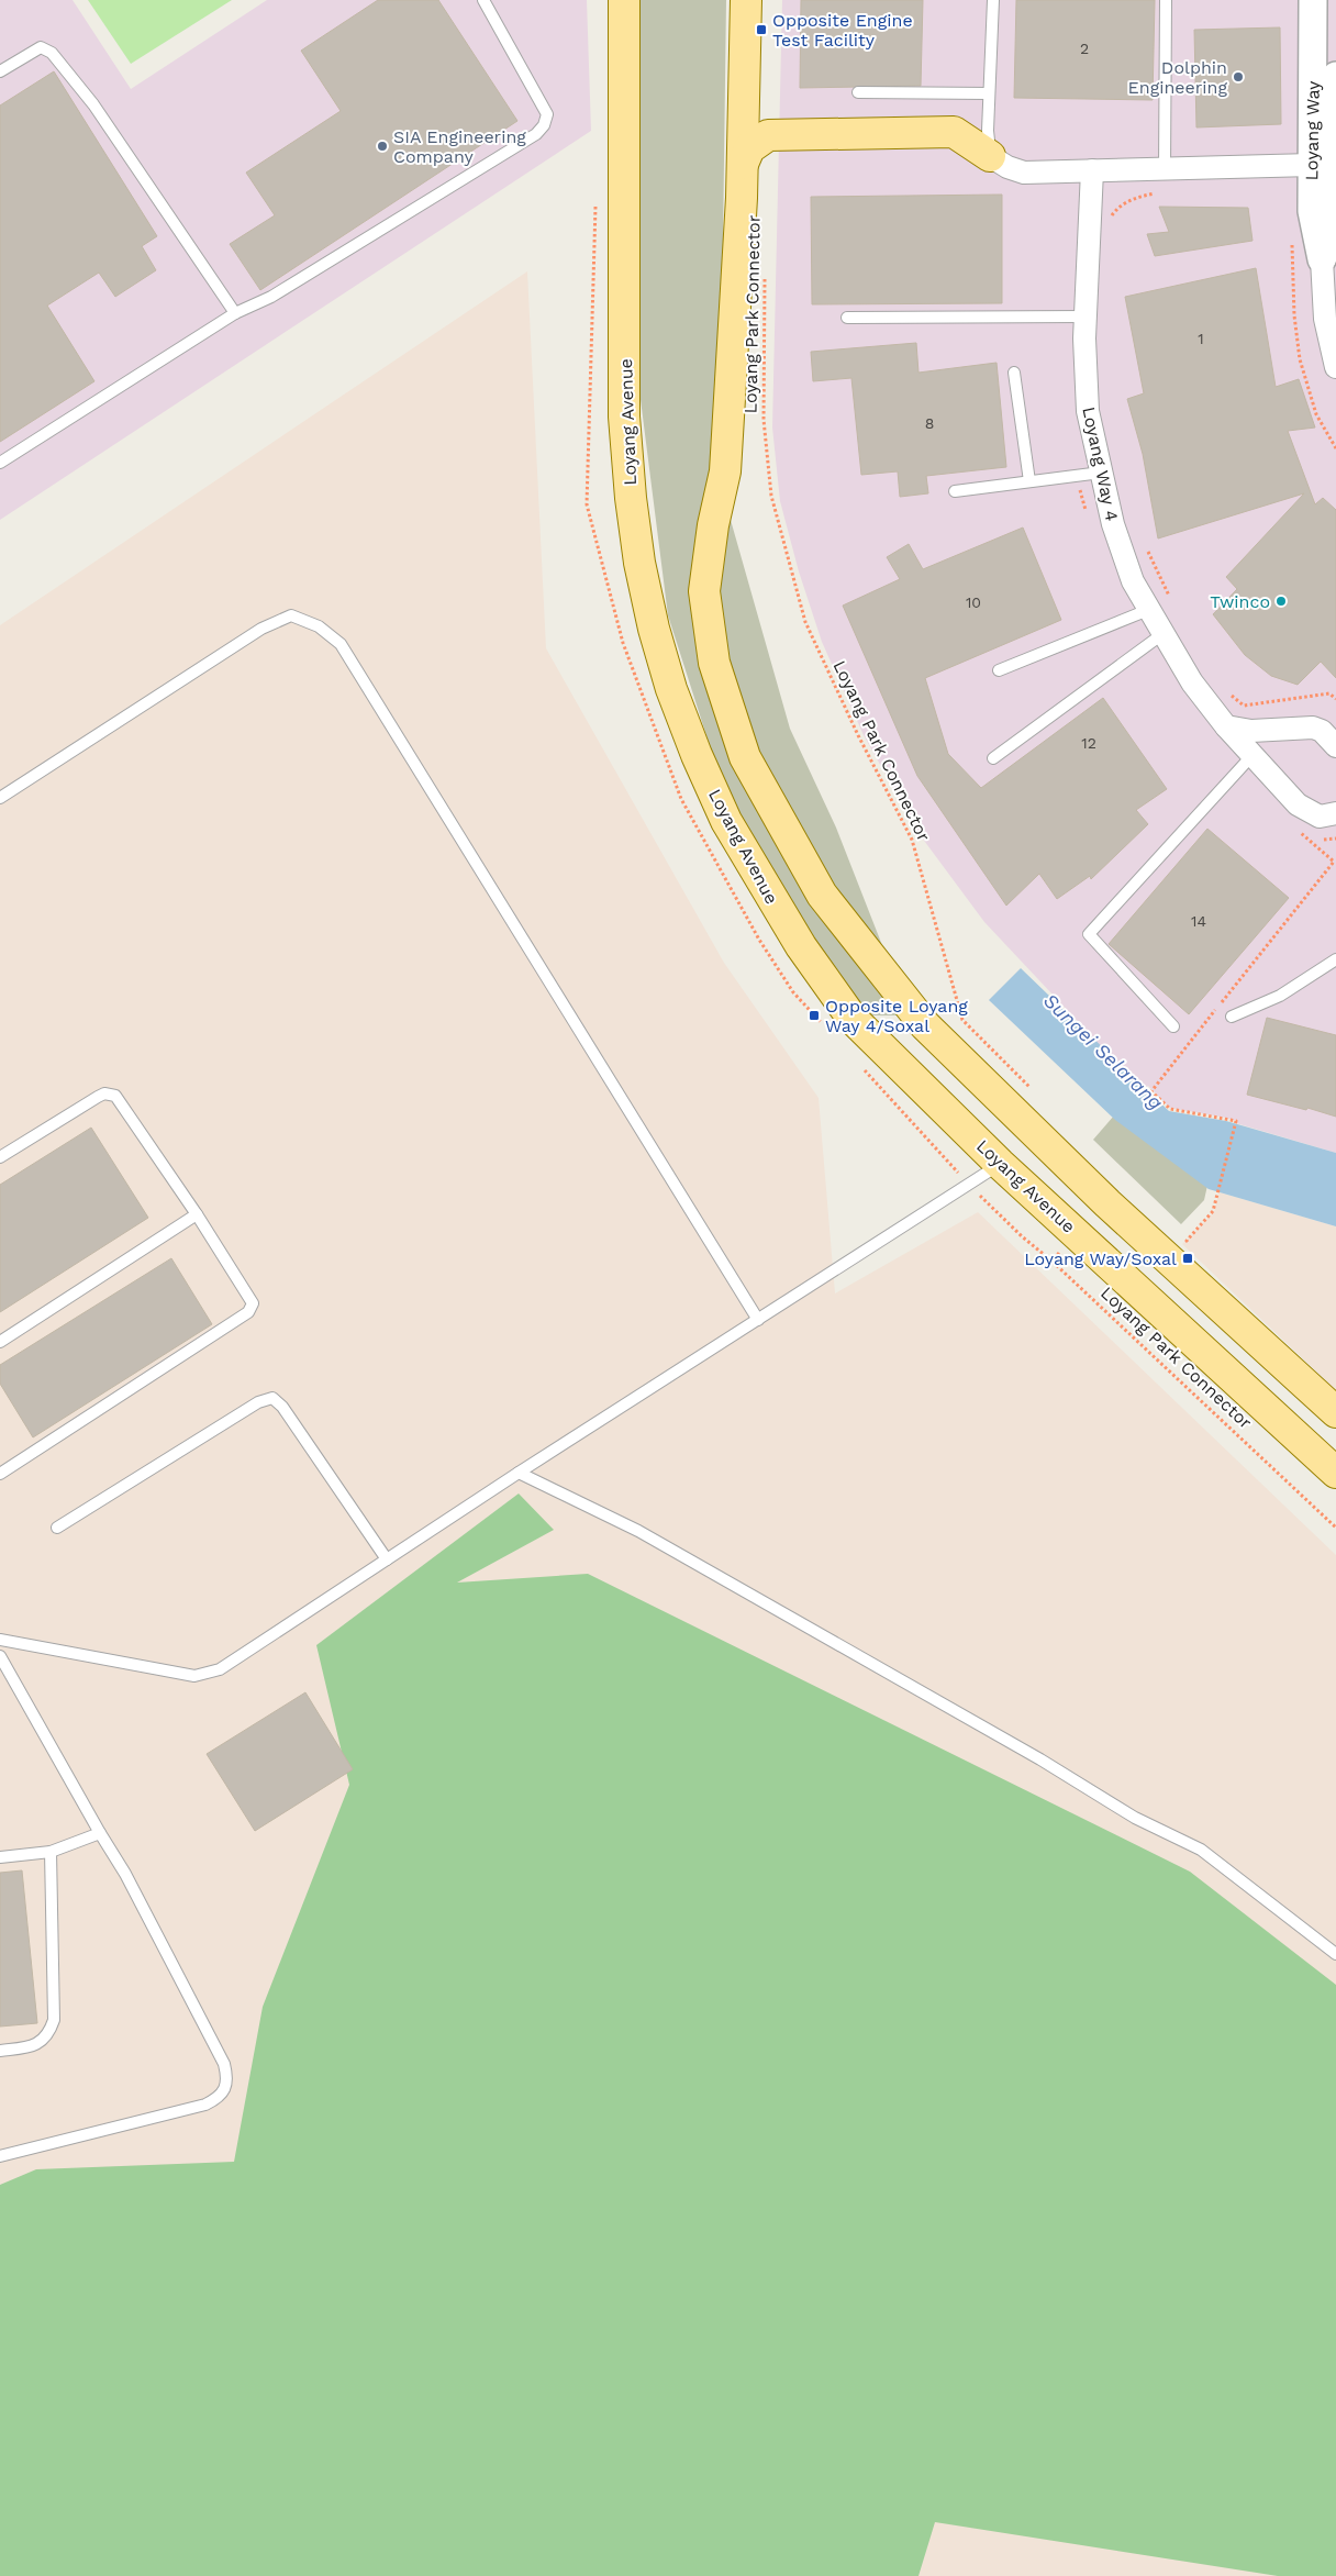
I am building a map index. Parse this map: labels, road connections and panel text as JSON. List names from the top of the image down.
{
  "streets": {
    "main road": ["Loyang Avenue"],
    "street": ["Loyang Way", "Loyang Way 4"],
    "path": ["Loyang Park Connector"]
  },
  "crossings": [
    ["Loyang Park Connector", "Loyang Avenue"]
  ],
  "water": ["Sungei Selarang"],
  "places": {
    "transit": ["Opposite Engine Test Facility", "Opposite Loyang Way 4/Soxal", "Loyang Way/Soxal"],
    "other": ["Dolphin Engineering", "SIA Engineering Company", "Twinco"]
  },
  "house_numbers": [
    "2",
    "1",
    "8",
    "10",
    "12",
    "14"
  ]
}
